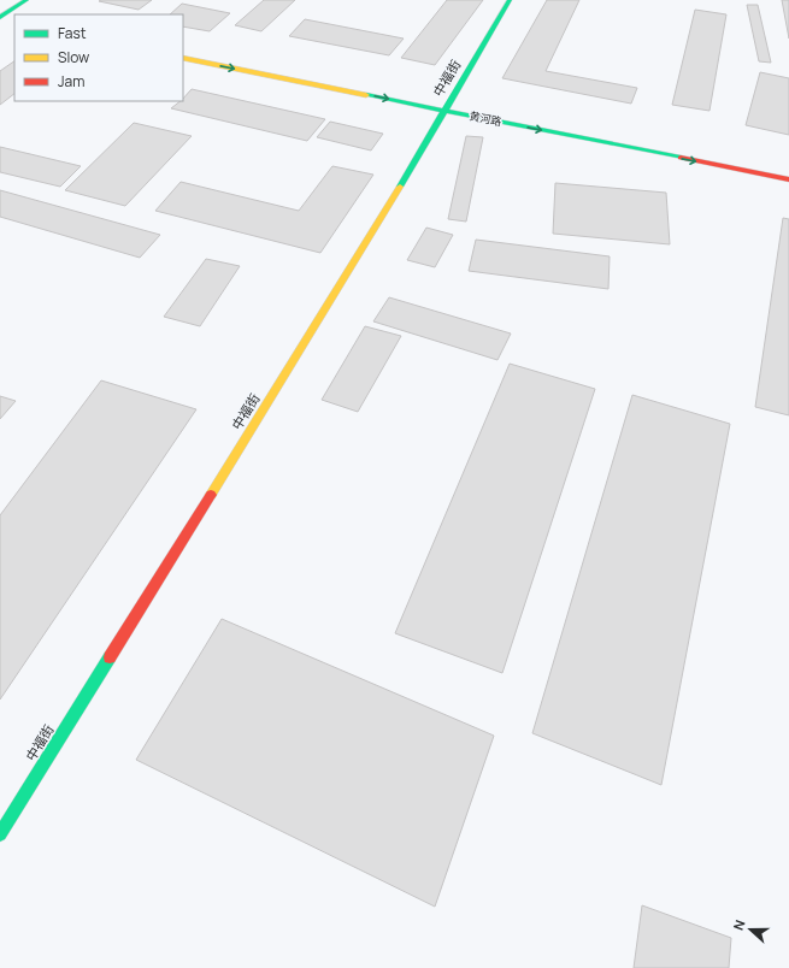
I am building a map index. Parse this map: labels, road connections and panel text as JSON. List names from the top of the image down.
{
  "streets": {
    "main road": ["中福街", "黄河路"]
  },
  "crossings": [
    ["中福街", "黄河路"]
  ],
  "one_way": ["黄河路"],
  "legend": ["Fast", "Slow", "Jam"],
  "north": "left"
}
